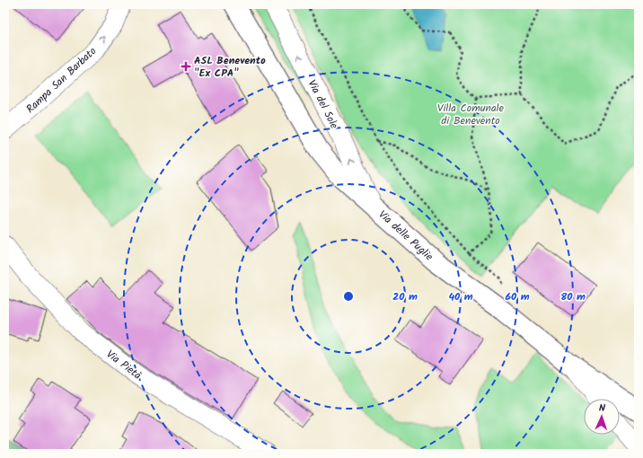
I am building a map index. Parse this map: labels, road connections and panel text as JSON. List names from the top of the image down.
{
  "streets": {
    "street": [
      "Rampa San Barbato",
      "Via del Sole",
      "Via delle Puglie",
      "Via Pietà"
    ]
  },
  "crossings": [
    ["Via del Sole", "Via delle Puglie"]
  ],
  "one_way": ["Rampa San Barbato", "Via del Sole"],
  "parks": ["Villa Comunale di Benevento"],
  "places": {
    "health": ["ASL Benevento \"Ex CPA\""]
  },
  "north": "top",
  "rings": [
    "20 m",
    "40 m",
    "60 m",
    "80 m"
  ]
}
